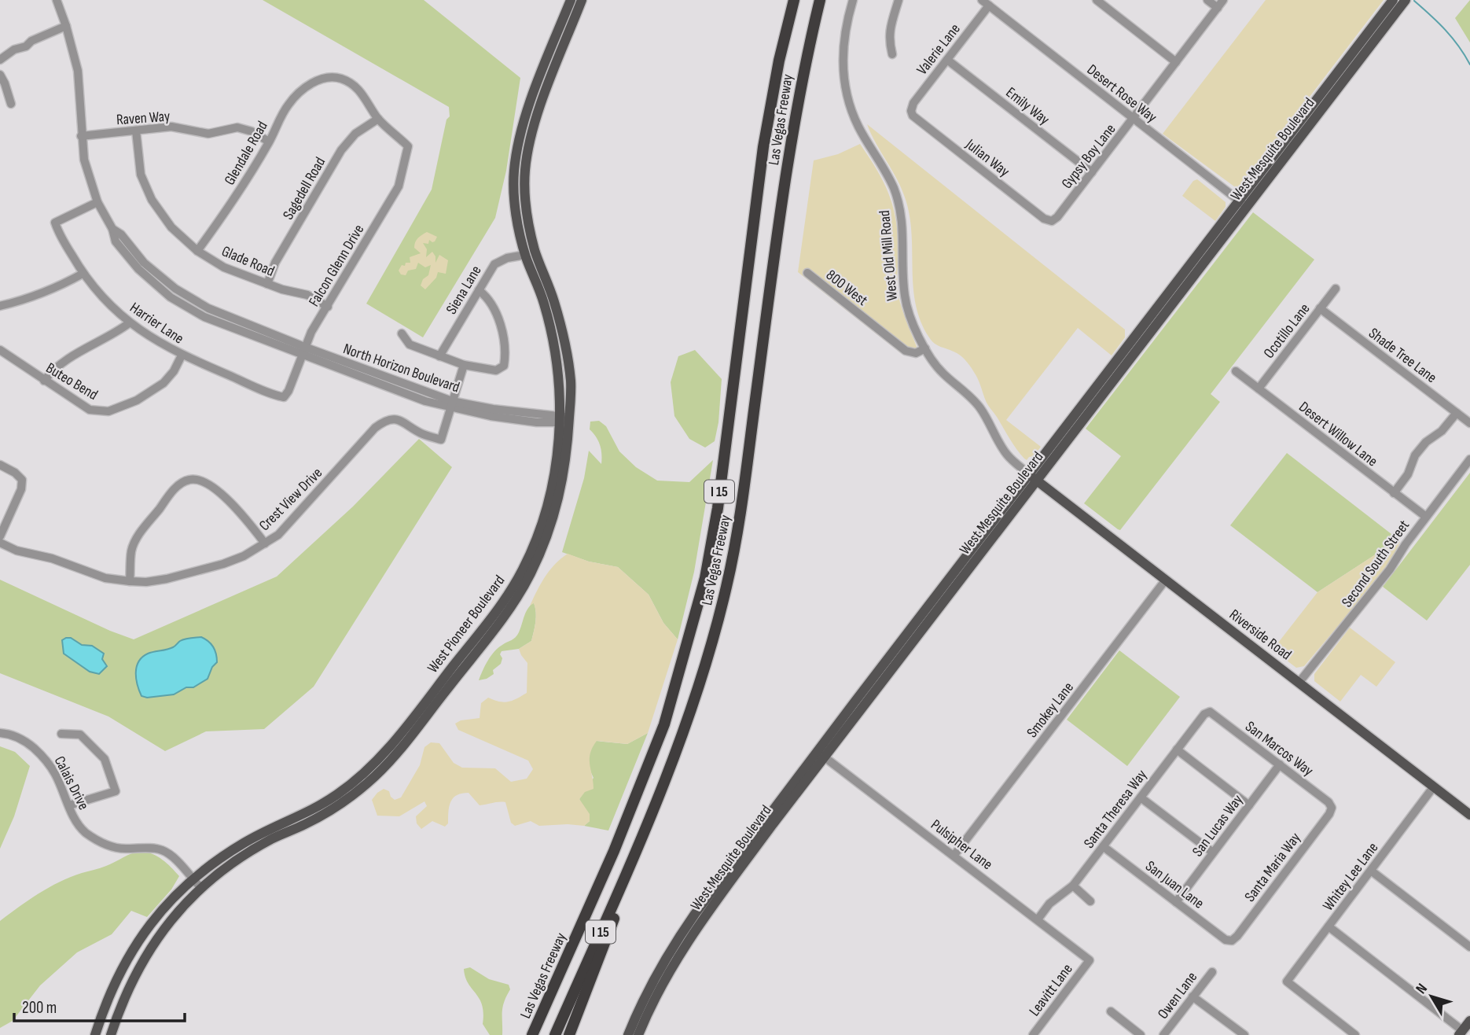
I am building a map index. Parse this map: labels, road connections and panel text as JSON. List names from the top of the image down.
{
  "streets": {
    "highway": ["Las Vegas Freeway", "I 15"],
    "main road": ["West Mesquite Boulevard", "West Pioneer Boulevard", "Riverside Road"],
    "street": [
      "Valerie Lane",
      "Desert Rose Way",
      "Emily Way",
      "Raven Way",
      "Glendale Road",
      "Gypsy Boy Lane",
      "Julian Way",
      "Sagedell Road",
      "West Old Mill Road",
      "Glade Road",
      "Falcon Glenn Drive",
      "800 West",
      "Siena Lane",
      "Harrier Lane",
      "Ocotillo Lane",
      "Shade Tree Lane",
      "North Horizon Boulevard",
      "Buteo Bend",
      "Desert Willow Lane",
      "Crest View Drive",
      "Second South Street",
      "Smokey Lane",
      "San Marcos Way",
      "Calais Drive",
      "Santa Theresa Way",
      "San Lucas Way",
      "Pulsipher Lane",
      "Santa Maria Way",
      "Whitey Lee Lane",
      "San Juan Lane",
      "Leavitt Lane",
      "Owen Lane"
    ]
  },
  "crossings": [
    ["Valerie Lane", "Desert Rose Way"],
    ["Valerie Lane", "Emily Way"],
    ["Valerie Lane", "Julian Way"],
    ["Desert Rose Way", "West Mesquite Boulevard"],
    ["Desert Rose Way", "Gypsy Boy Lane"],
    ["Emily Way", "Gypsy Boy Lane"],
    ["Raven Way", "Glendale Road"],
    ["Raven Way", "Glade Road"],
    ["Raven Way", "North Horizon Boulevard"],
    ["West Mesquite Boulevard", "West Old Mill Road"],
    ["West Mesquite Boulevard", "Riverside Road"],
    ["West Mesquite Boulevard", "Pulsipher Lane"],
    ["Glendale Road", "Sagedell Road"],
    ["Glendale Road", "Glade Road"],
    ["Glendale Road", "Falcon Glenn Drive"],
    ["Gypsy Boy Lane", "Julian Way"],
    ["Sagedell Road", "Glade Road"],
    ["Sagedell Road", "Falcon Glenn Drive"],
    ["West Old Mill Road", "800 West"],
    ["West Old Mill Road", "Riverside Road"],
    ["Glade Road", "Falcon Glenn Drive"],
    ["Falcon Glenn Drive", "Harrier Lane"],
    ["Falcon Glenn Drive", "North Horizon Boulevard"],
    ["Siena Lane", "West Pioneer Boulevard"],
    ["Harrier Lane", "North Horizon Boulevard"],
    ["Harrier Lane", "Buteo Bend"],
    ["Ocotillo Lane", "Shade Tree Lane"],
    ["Ocotillo Lane", "Desert Willow Lane"],
    ["North Horizon Boulevard", "Crest View Drive"],
    ["North Horizon Boulevard", "West Pioneer Boulevard"],
    ["Desert Willow Lane", "Second South Street"],
    ["Second South Street", "Riverside Road"],
    ["West Pioneer Boulevard", "Calais Drive"],
    ["Riverside Road", "Smokey Lane"],
    ["Riverside Road", "Whitey Lee Lane"],
    ["Smokey Lane", "Pulsipher Lane"],
    ["San Marcos Way", "Santa Theresa Way"],
    ["San Marcos Way", "San Lucas Way"],
    ["San Marcos Way", "Santa Maria Way"],
    ["Santa Theresa Way", "Pulsipher Lane"],
    ["Santa Theresa Way", "San Juan Lane"],
    ["San Lucas Way", "San Juan Lane"],
    ["Pulsipher Lane", "Leavitt Lane"],
    ["Santa Maria Way", "San Juan Lane"]
  ],
  "scale_bar": "200 m",
  "north": "top left"
}
